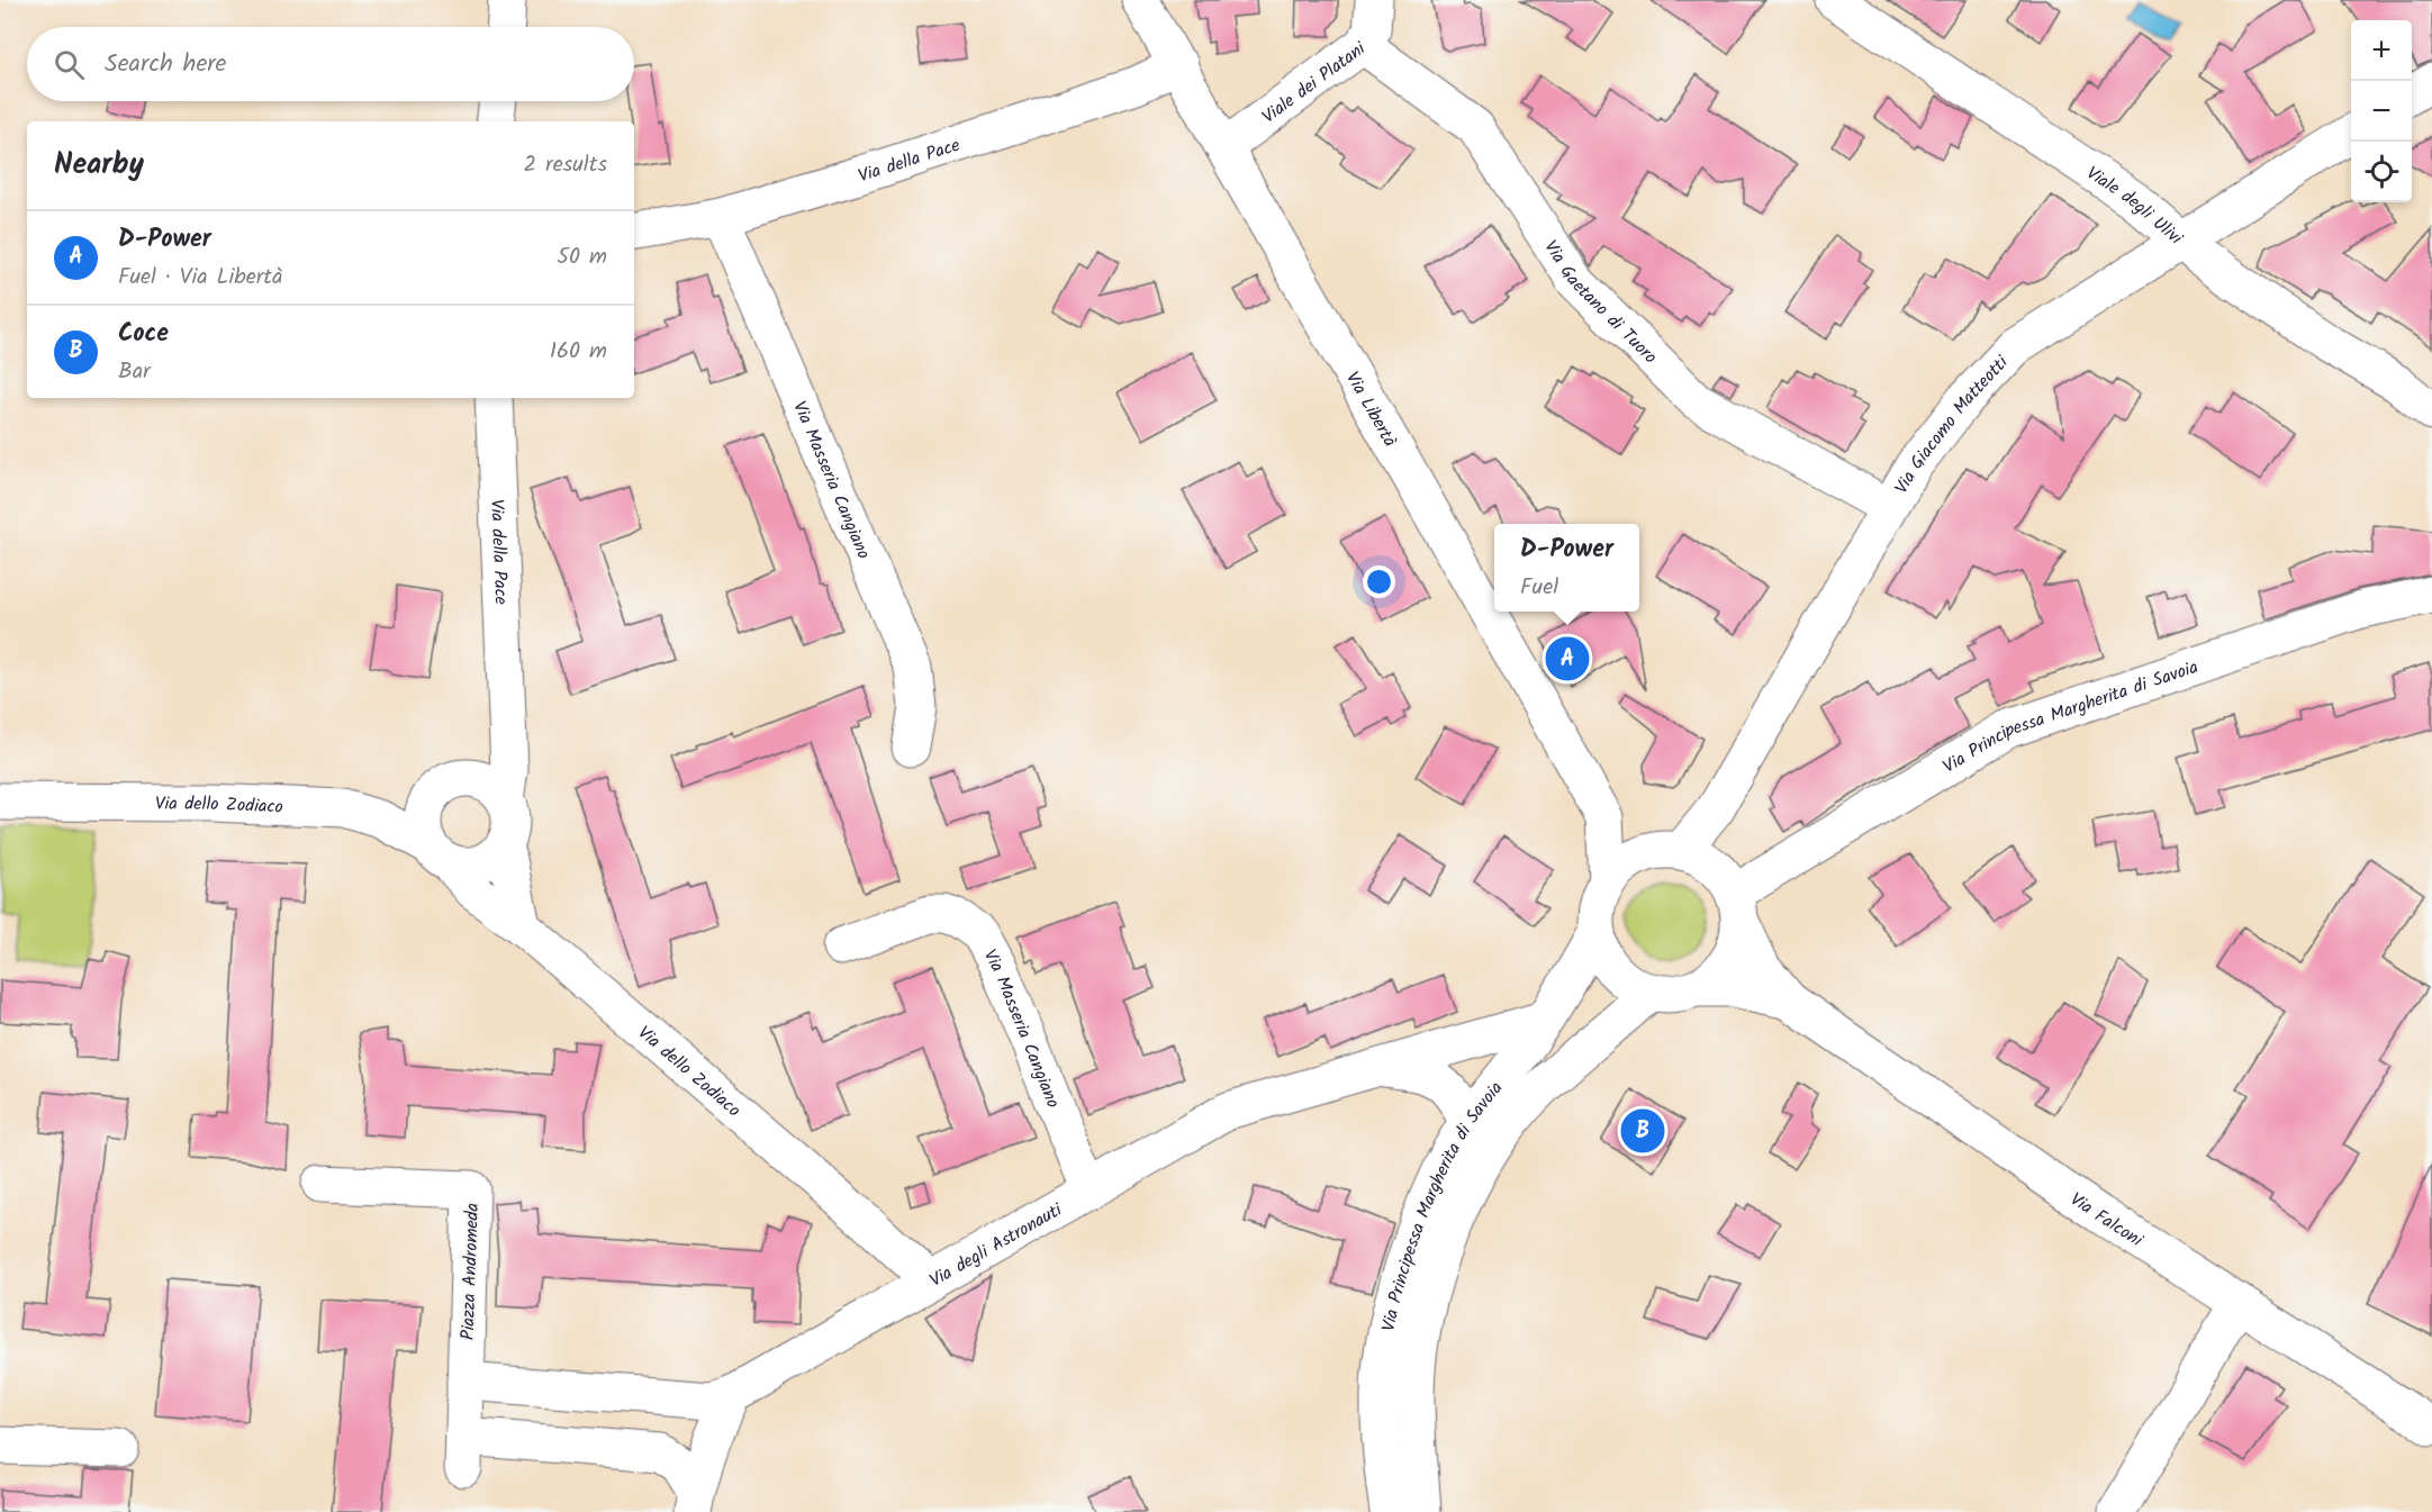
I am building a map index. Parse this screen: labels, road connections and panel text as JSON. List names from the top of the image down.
{
  "streets": {
    "street": [
      "Viale dei Platani",
      "Via della Pace",
      "Viale degli Ulivi",
      "Via Gaetano di Tuoro",
      "Via Libertà",
      "Via Giacomo Matteotti",
      "Via Masseria Cangiano",
      "Via Principessa Margherita di Savoia",
      "Via dello Zodiaco",
      "Via Falconi",
      "Via degli Astronauti",
      "Piazza Andromeda"
    ]
  },
  "crossings": [
    ["Viale dei Platani", "Via Gaetano di Tuoro"],
    ["Viale dei Platani", "Via Libertà"],
    ["Via della Pace", "Via Libertà"],
    ["Via della Pace", "Via Masseria Cangiano"],
    ["Via della Pace", "Via dello Zodiaco"],
    ["Viale degli Ulivi", "Via Giacomo Matteotti"],
    ["Via Gaetano di Tuoro", "Via Giacomo Matteotti"],
    ["Via Libertà", "Via Giacomo Matteotti"],
    ["Via Libertà", "Via Principessa Margherita di Savoia"],
    ["Via Libertà", "Via Falconi"],
    ["Via Giacomo Matteotti", "Via Principessa Margherita di Savoia"],
    ["Via Giacomo Matteotti", "Via Falconi"],
    ["Via Masseria Cangiano", "Via degli Astronauti"],
    ["Via Principessa Margherita di Savoia", "Via Falconi"],
    ["Via Principessa Margherita di Savoia", "Via degli Astronauti"],
    ["Via dello Zodiaco", "Via degli Astronauti"]
  ],
  "page": {
    "map_buttons": ["+", "−"],
    "search": "Search here",
    "heading": ["Nearby", "2 results"],
    "list": [
      {
        "mark": "A",
        "name": "D-Power",
        "note": "Fuel · Via Libertà",
        "value": "50 m"
      },
      {
        "mark": "B",
        "name": "Coce",
        "note": "Bar",
        "value": "160 m"
      }
    ],
    "popup": ["D-Power", "Fuel"],
    "pins": ["A", "B"]
  }
}
